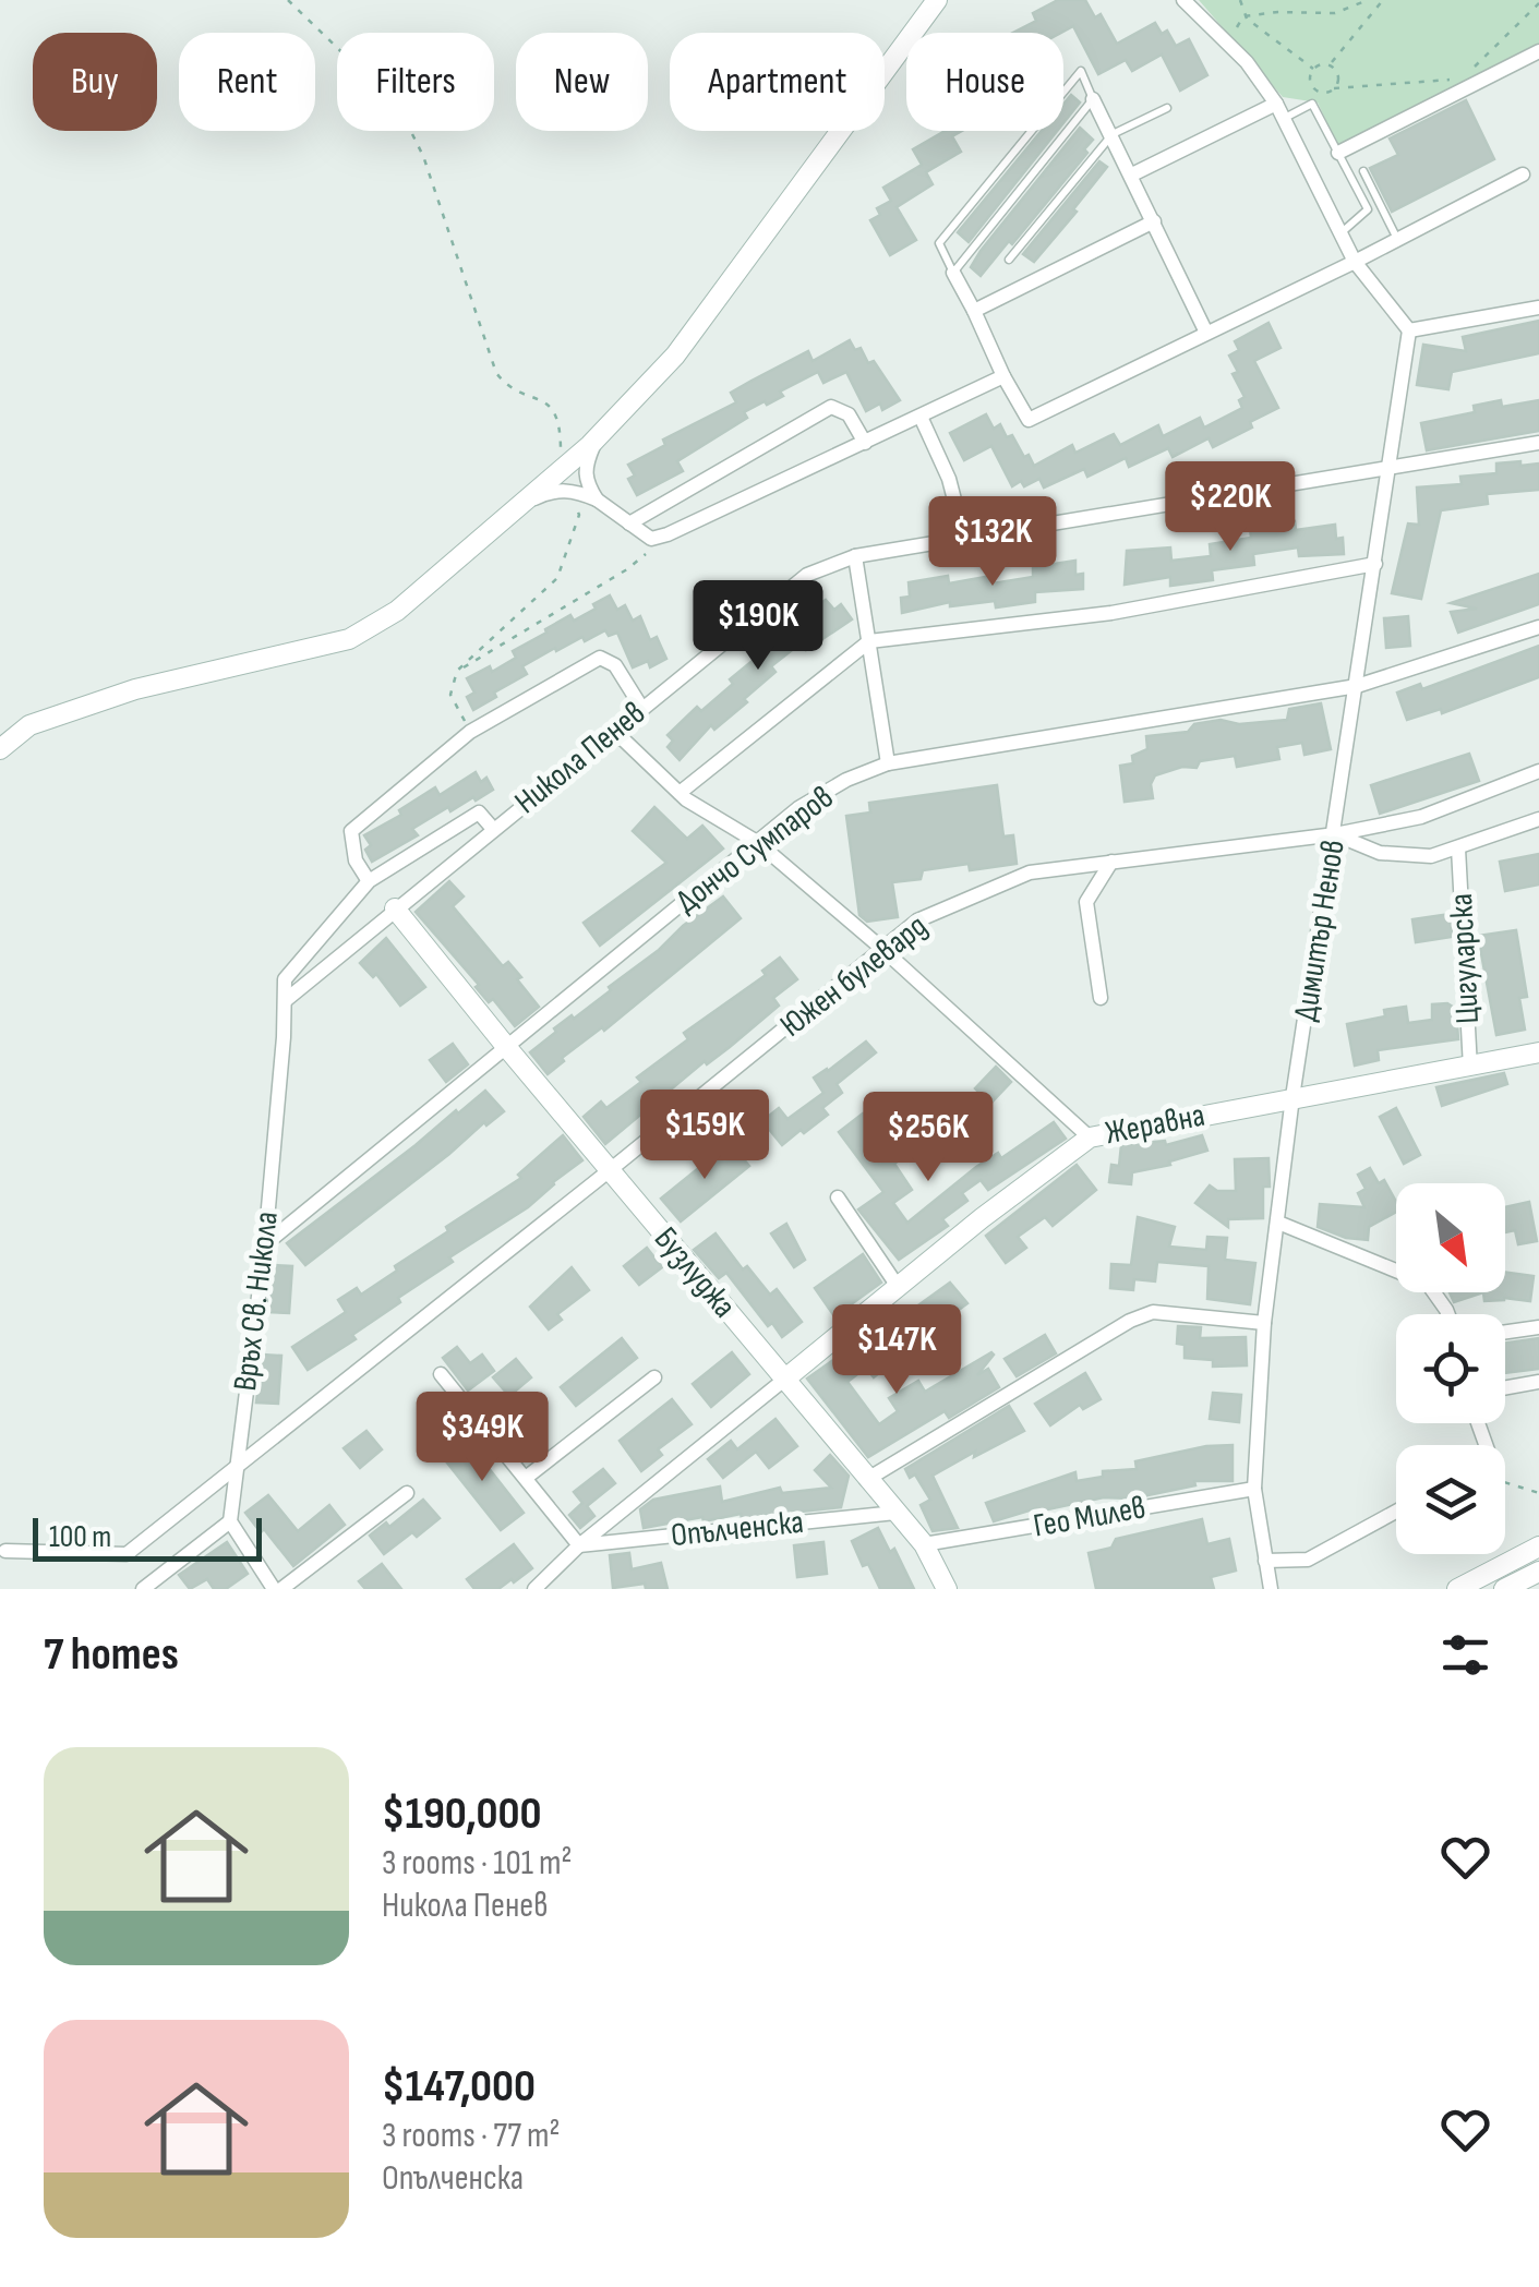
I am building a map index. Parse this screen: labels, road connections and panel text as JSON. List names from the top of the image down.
{
  "streets": {
    "street": [
      "Никола Пенев",
      "Дончо Сумпаров",
      "Димитър Ненов",
      "Цигуларска",
      "Южен булевард",
      "Жеравна",
      "Бузлуджа",
      "Връх Св. Никола",
      "Гео Милев",
      "Опълченска"
    ]
  },
  "crossings": [
    ["Никола Пенев", "Димитър Ненов"],
    ["Никола Пенев", "Бузлуджа"],
    ["Никола Пенев", "Връх Св. Никола"],
    ["Дончо Сумпаров", "Димитър Ненов"],
    ["Дончо Сумпаров", "Бузлуджа"],
    ["Дончо Сумпаров", "Връх Св. Никола"],
    ["Димитър Ненов", "Южен булевард"],
    ["Димитър Ненов", "Жеравна"],
    ["Димитър Ненов", "Гео Милев"],
    ["Цигуларска", "Жеравна"],
    ["Южен булевард", "Бузлуджа"],
    ["Южен булевард", "Връх Св. Никола"],
    ["Жеравна", "Бузлуджа"],
    ["Жеравна", "Опълченска"],
    ["Бузлуджа", "Гео Милев"],
    ["Бузлуджа", "Опълченска"]
  ],
  "scale_bar": "100 m",
  "north": "bottom right",
  "page": {
    "chip": [
      "Buy",
      "Rent",
      "Filters",
      "New",
      "Apartment",
      "House"
    ],
    "price": [
      "$220K",
      "$132K",
      "$190K",
      "$159K",
      "$256K",
      "$147K",
      "$349K"
    ],
    "scale": "100 m",
    "heading": "7 homes",
    "list": [
      {
        "name": "$190,000",
        "note": "3 rooms · 101 m² · Никола Пенев"
      },
      {
        "name": "$147,000",
        "note": "3 rooms · 77 m² · Опълченска"
      }
    ]
  }
}
